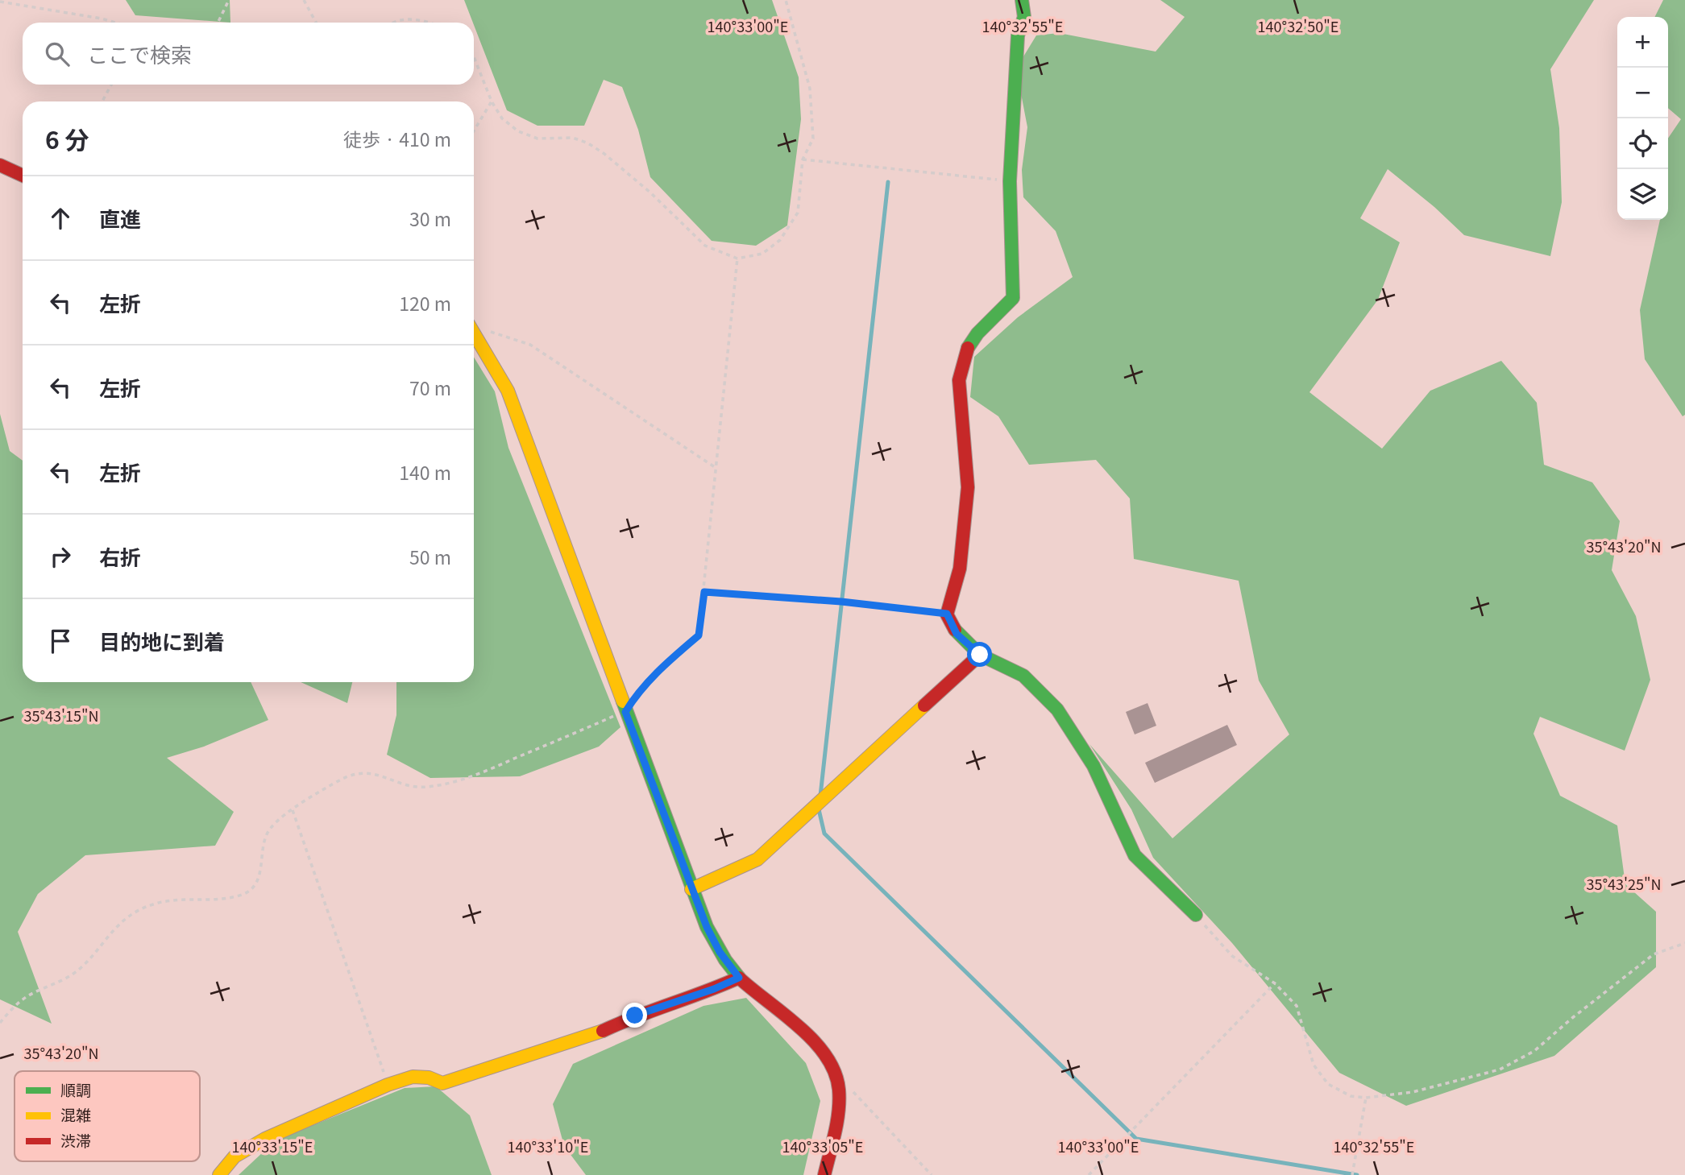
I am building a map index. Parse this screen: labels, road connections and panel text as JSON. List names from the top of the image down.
{
  "legend": ["順調", "混雑", "渋滞"],
  "page": {
    "map_buttons": ["+", "−"],
    "search": "ここで検索",
    "heading": ["6 分", "徒歩 · 410 m"],
    "list": [
      ["直進", "30 m"],
      ["左折", "120 m"],
      ["左折", "70 m"],
      ["左折", "140 m"],
      ["右折", "50 m"],
      "目的地に到着"
    ]
  },
  "coordinates": [
    "140°33'00\"E",
    "140°32'55\"E",
    "140°32'50\"E",
    "35°43'20\"N",
    "35°43'15\"N",
    "35°43'25\"N",
    "140°33'15\"E",
    "140°33'10\"E",
    "140°33'05\"E"
  ]
}
